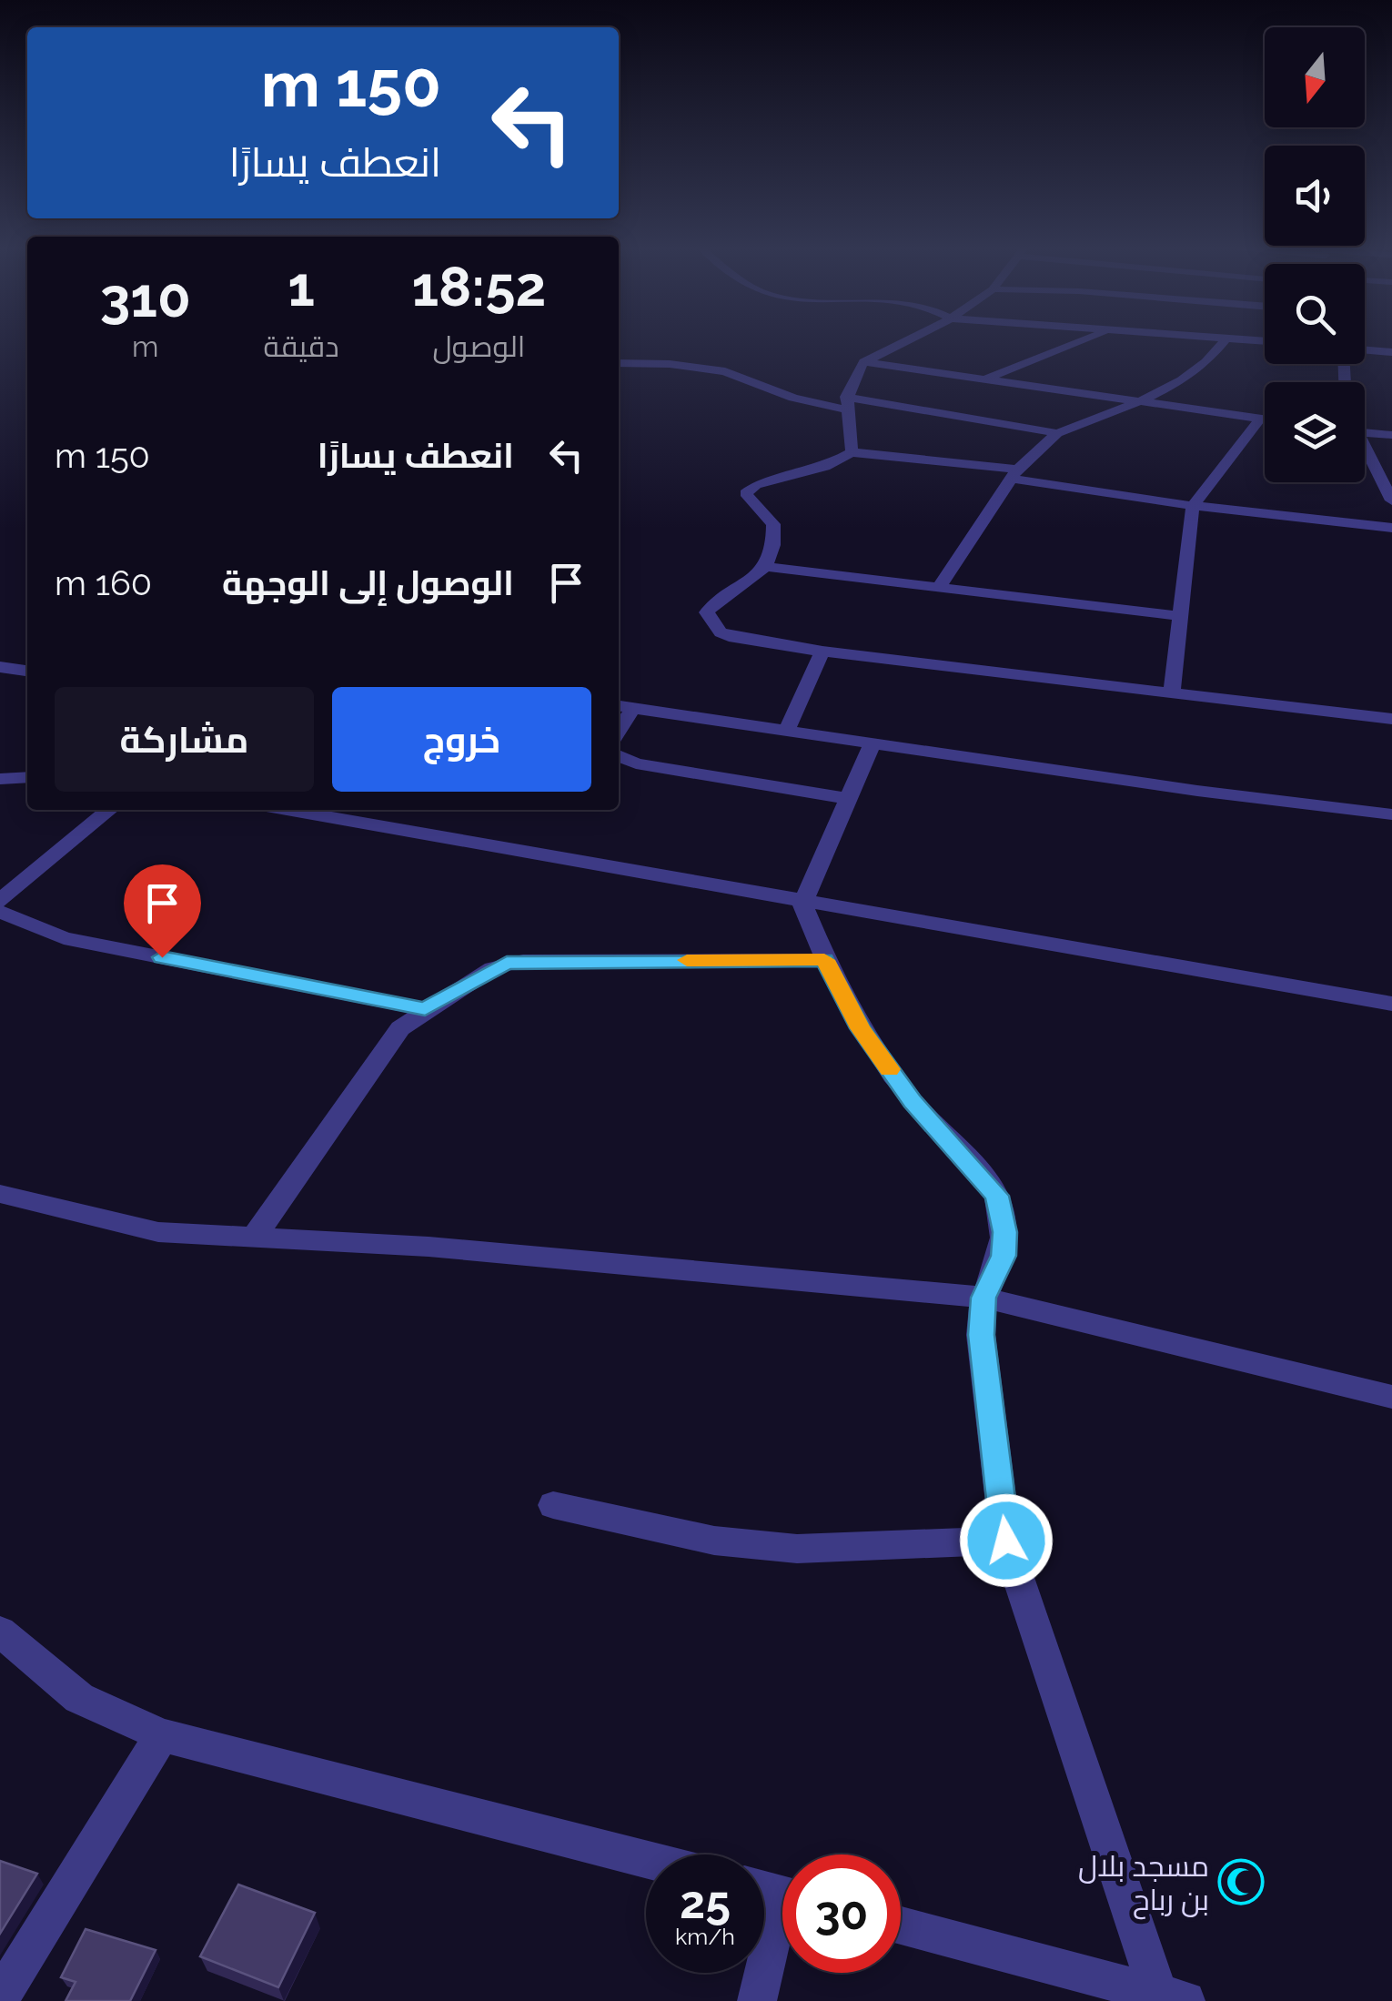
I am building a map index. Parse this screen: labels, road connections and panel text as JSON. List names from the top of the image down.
{
  "places": {
    "mosque": ["مسجد بلال بن رباح"]
  },
  "north": "bottom",
  "page": {
    "turn": ["150 m", "انعطف يسارًا"],
    "eta": [
      "18:52",
      "الوصول",
      "1",
      "دقيقة",
      "310",
      "m"
    ],
    "list": [
      {
        "name": "انعطف يسارًا",
        "value": "150 m"
      },
      {
        "name": "الوصول إلى الوجهة",
        "value": "160 m"
      }
    ],
    "buttons": ["خروج", "مشاركة"],
    "speed": "25 km/h",
    "limit": "30"
  }
}
